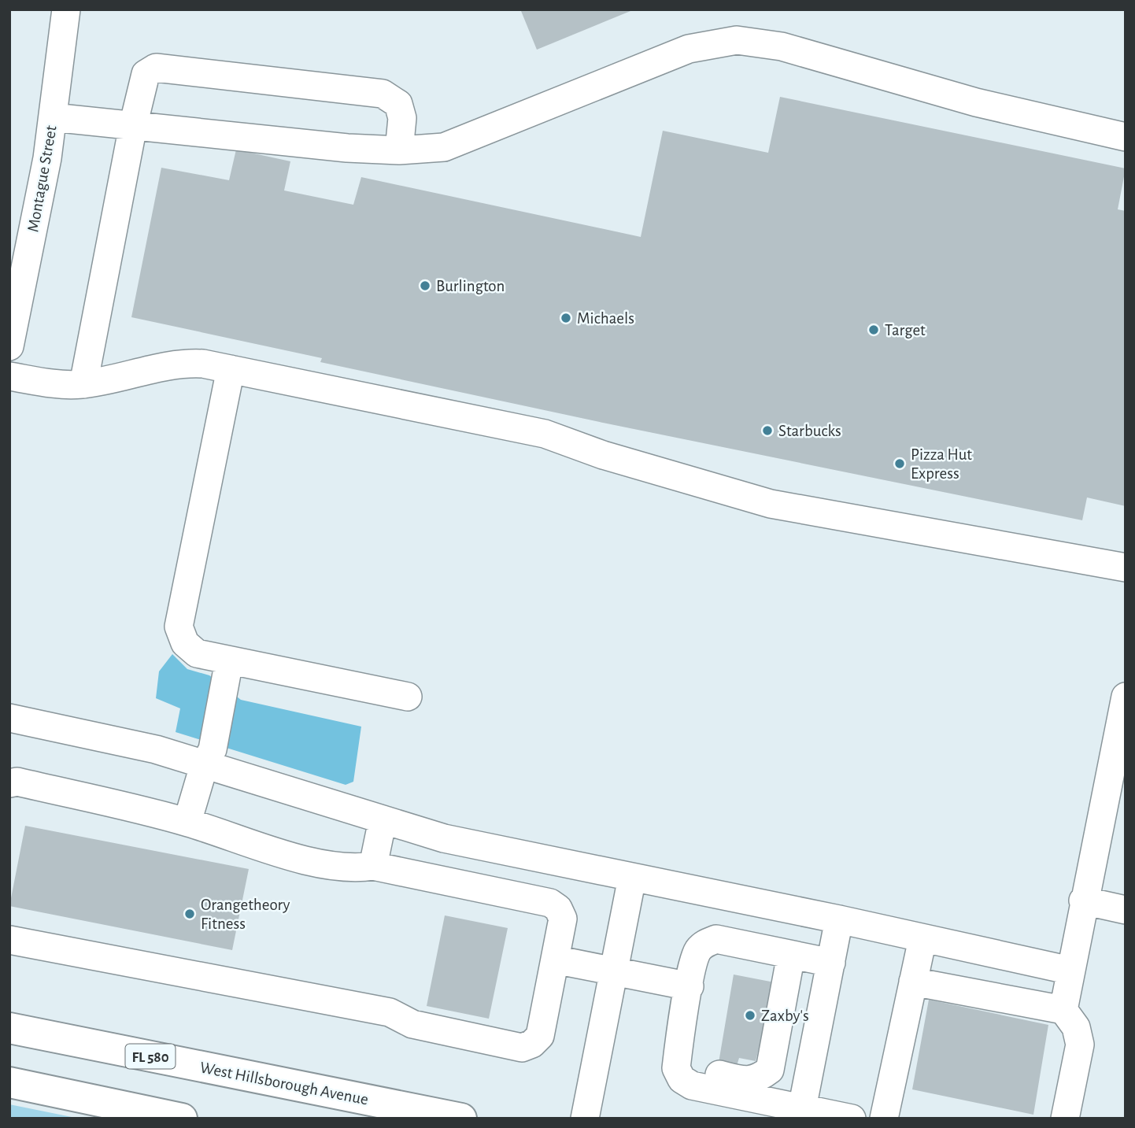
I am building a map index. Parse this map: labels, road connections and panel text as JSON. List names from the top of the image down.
{
  "streets": {
    "main road": ["FL 580", "West Hillsborough Avenue"],
    "street": ["Montague Street"]
  },
  "places": [
    "Burlington",
    "Michaels",
    "Target",
    "Starbucks",
    "Pizza Hut Express",
    "Orangetheory Fitness",
    "Zaxby's"
  ]
}
